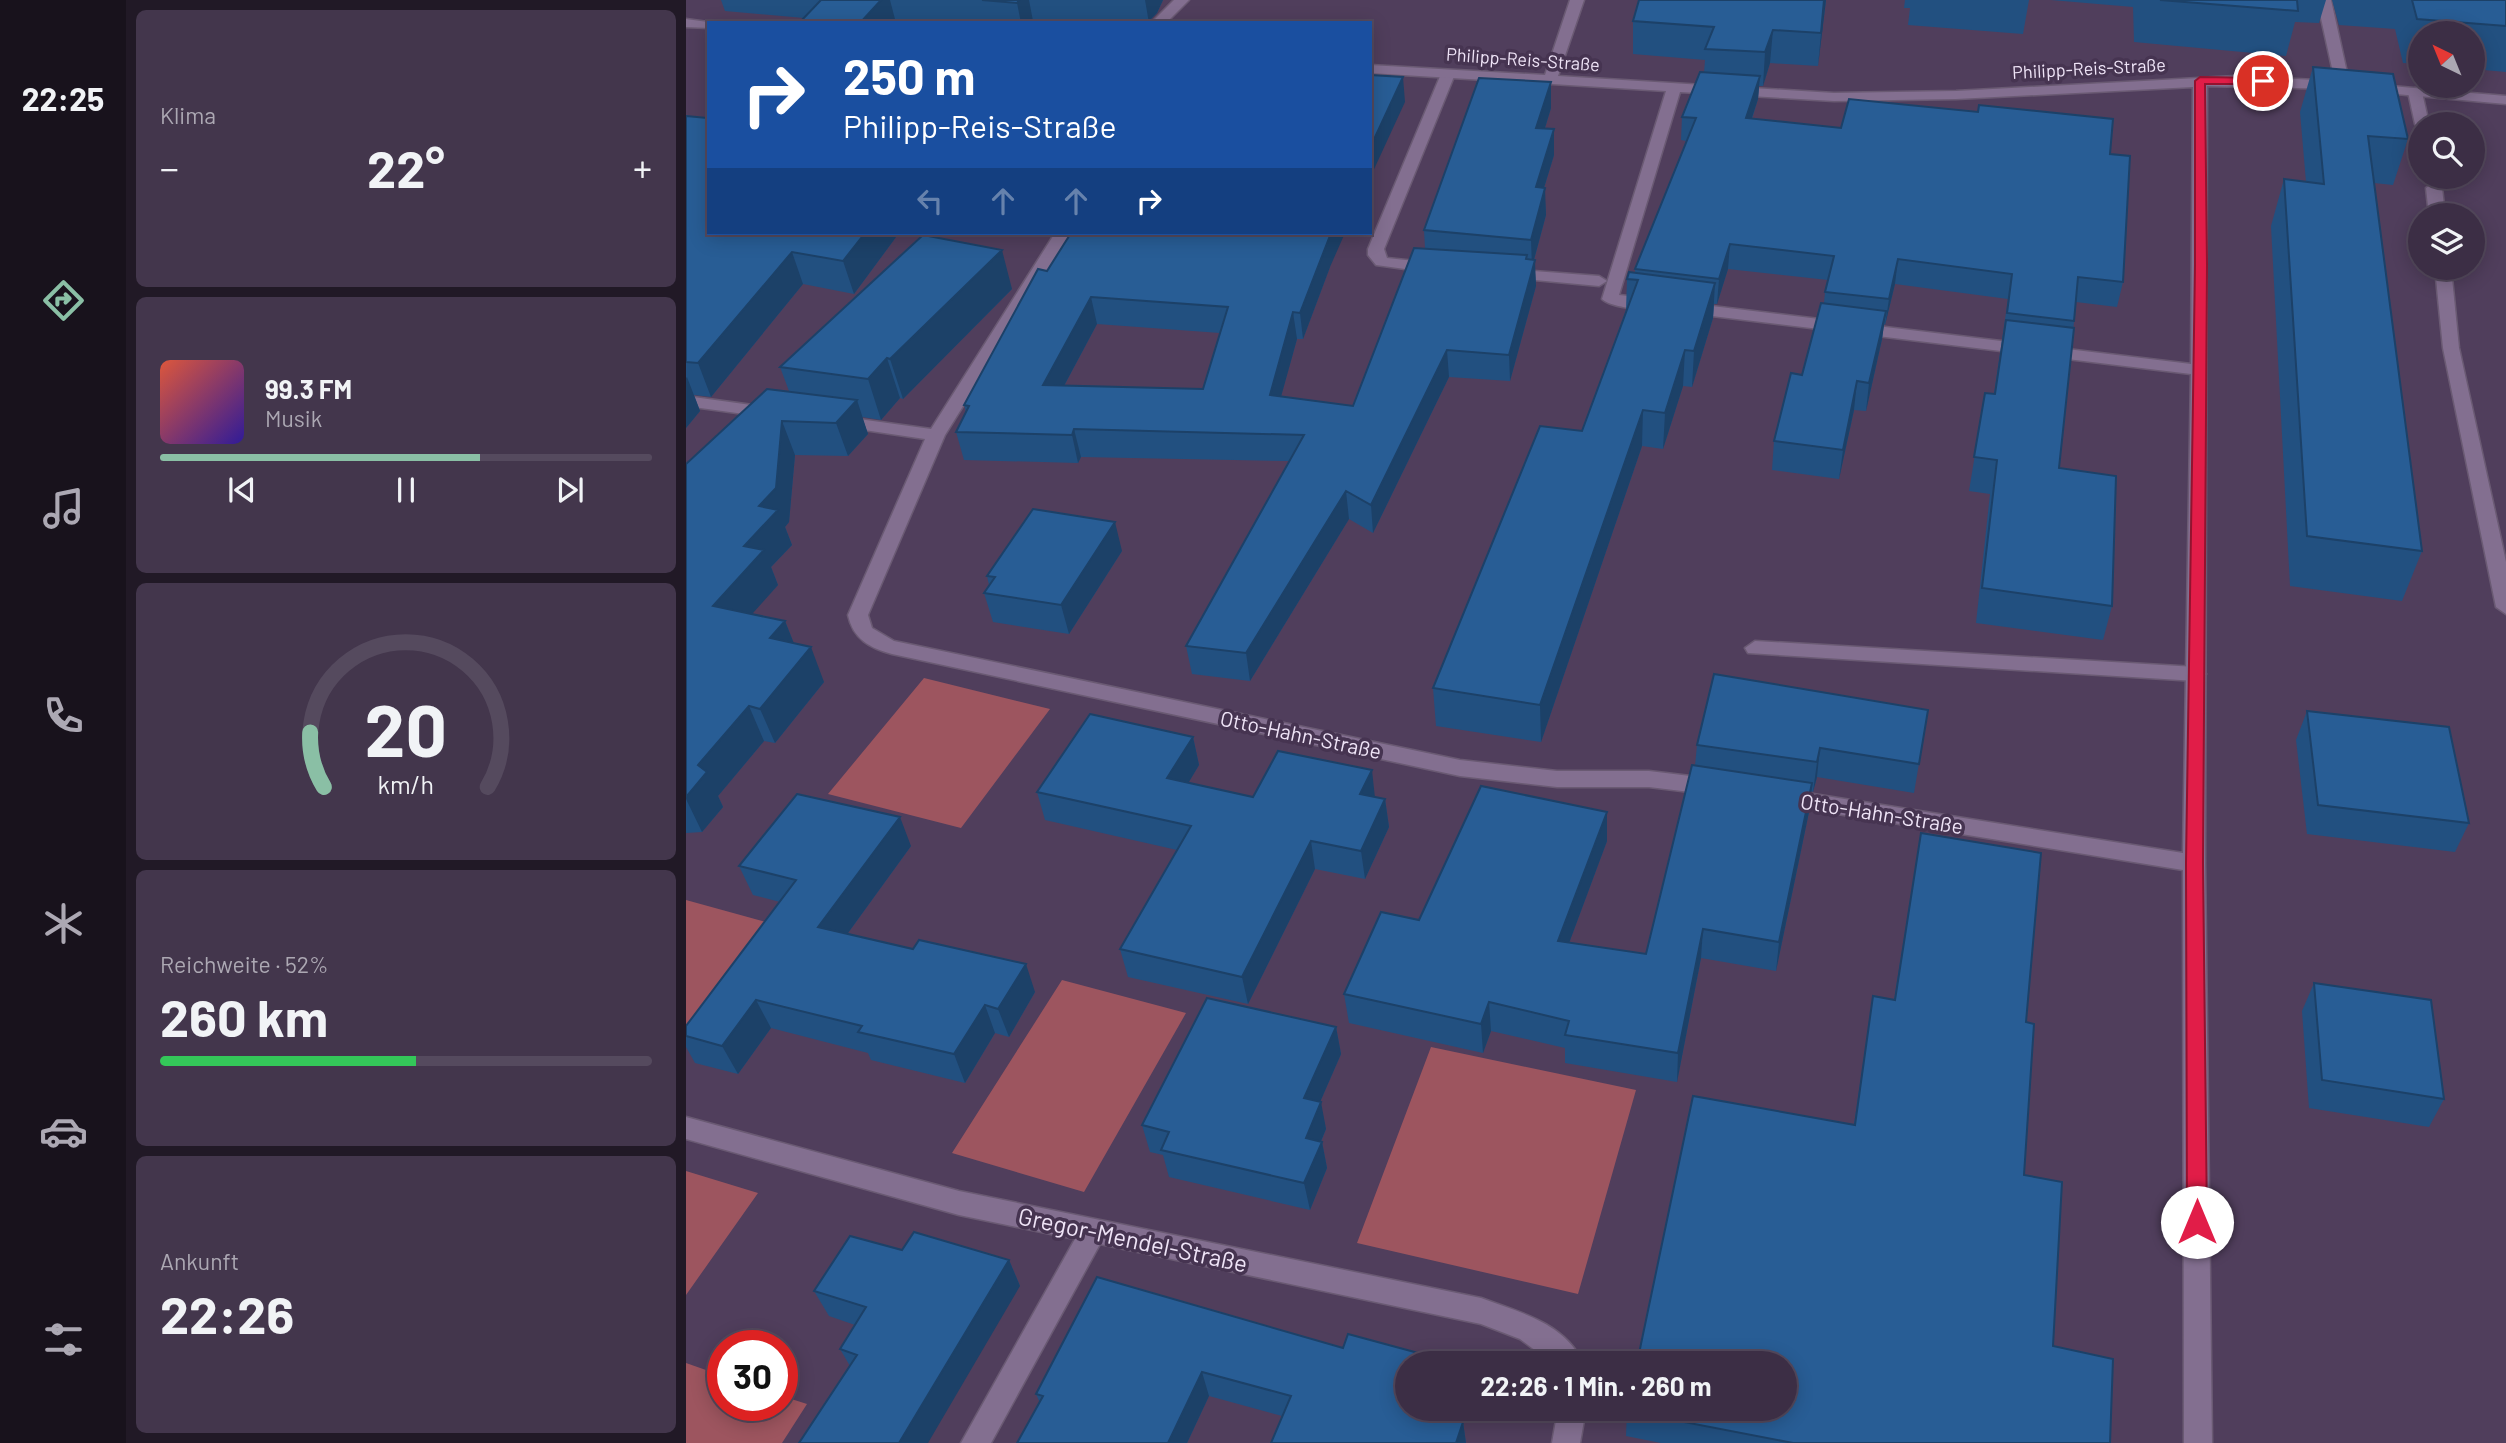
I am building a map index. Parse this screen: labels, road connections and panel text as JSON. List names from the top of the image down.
{
  "streets": {
    "street": ["Philipp-Reis-Straße", "Otto-Hahn-Straße", "Gregor-Mendel-Straße"]
  },
  "north": "top left",
  "page": {
    "tabs": "22:25",
    "tile": [
      "Klima",
      ["Reichweite · 52%", "260 km"],
      ["Ankunft", "22:26"]
    ],
    "turn": ["250 m", "Philipp-Reis-Straße"],
    "heat": ["−", "22°", "+"],
    "song": ["99.3 FM", "Musik"],
    "limit": "30",
    "trip": "22:26 · 1 Min. · 260 m",
    "gauge": ["20", "km/h"]
  }
}
